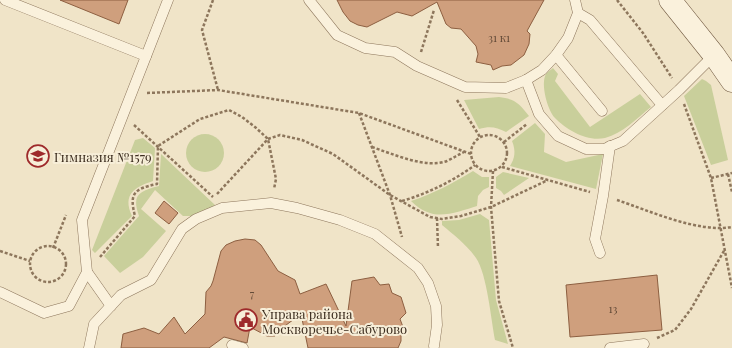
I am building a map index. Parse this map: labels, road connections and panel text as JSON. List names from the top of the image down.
{
  "places": {
    "school or university": ["Гимназия №1579"],
    "public building": ["Управа района Москворечье-Сабурово"]
  },
  "house_numbers": ["31 к1", "7", "13"]
}
